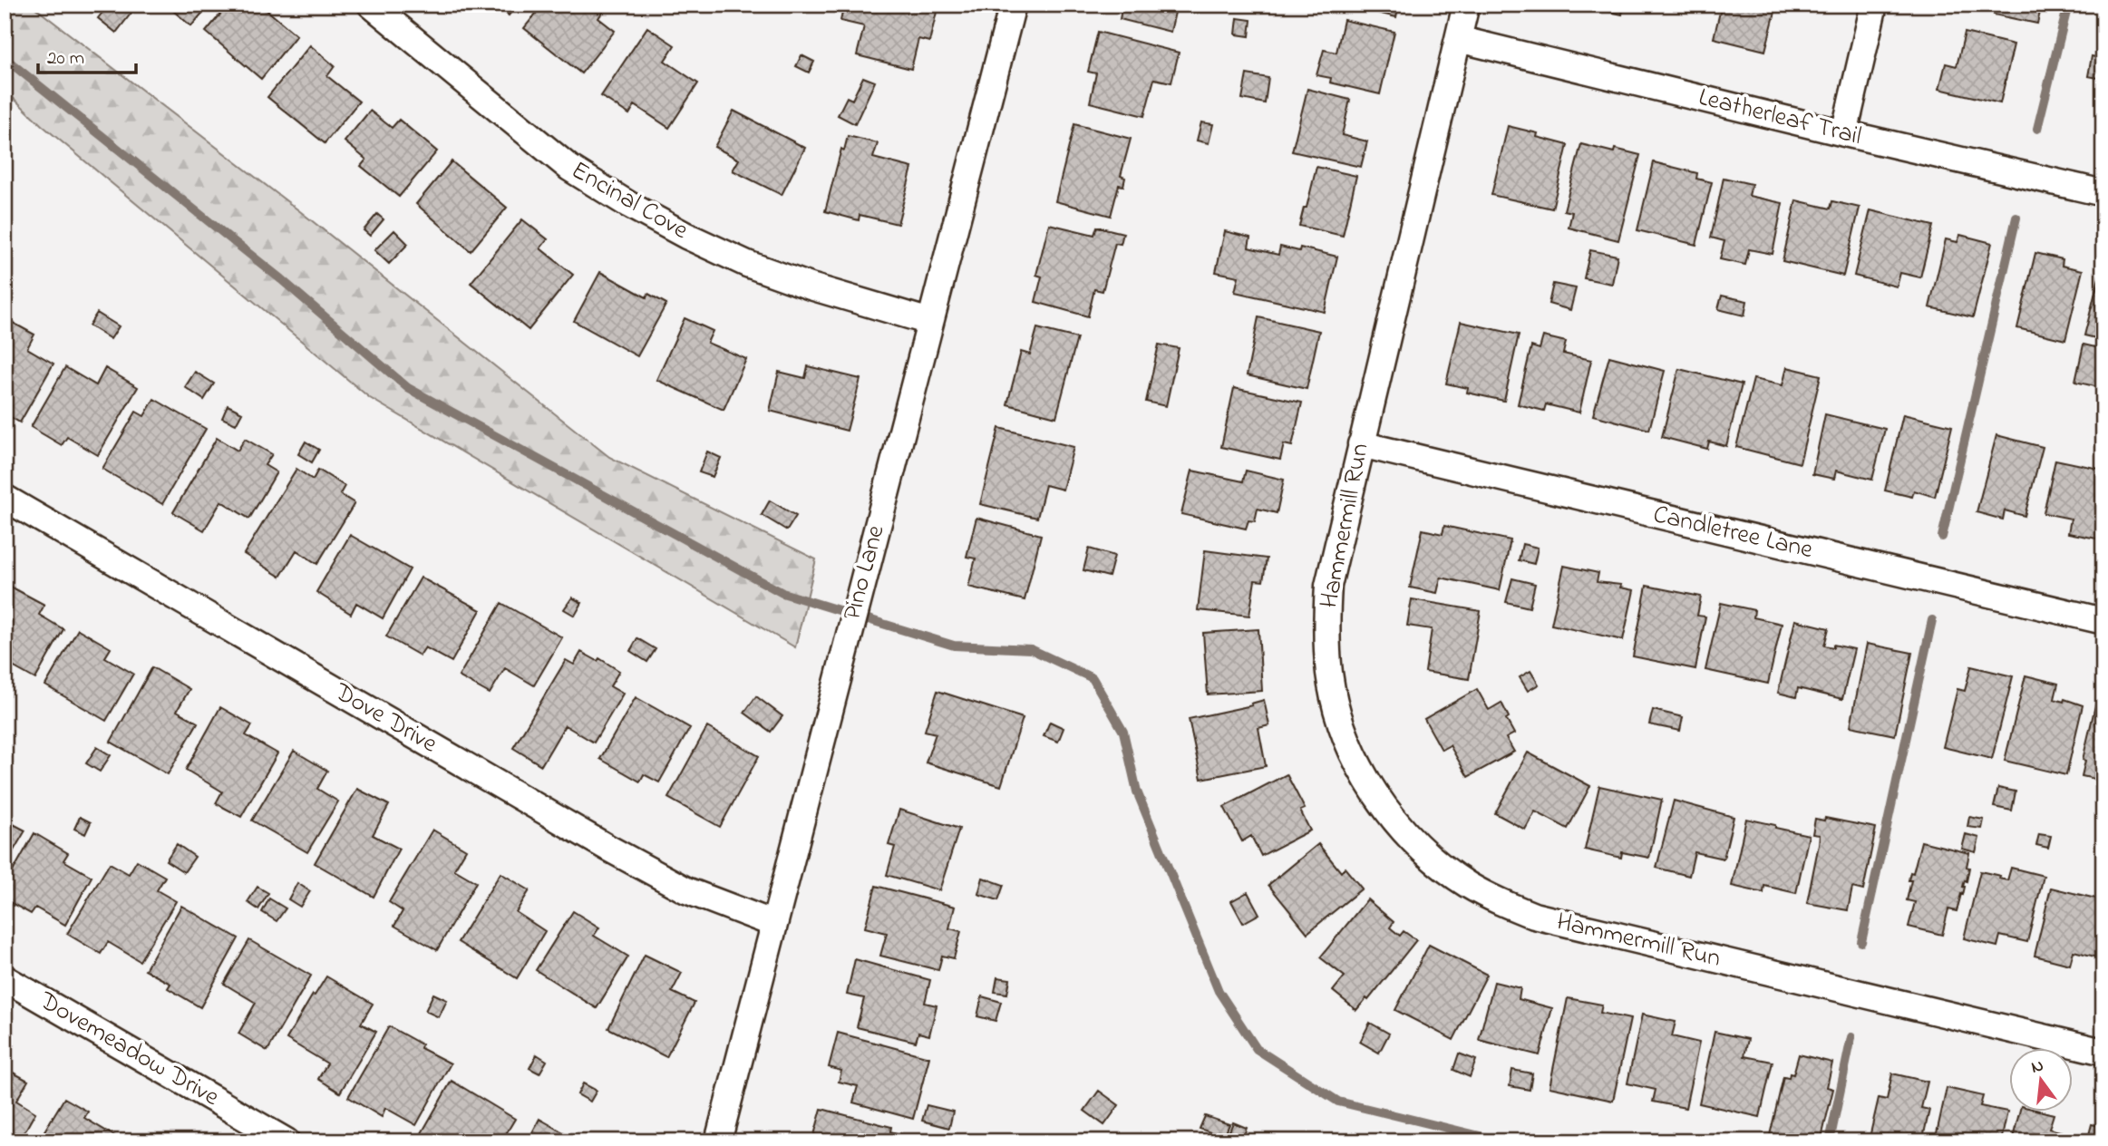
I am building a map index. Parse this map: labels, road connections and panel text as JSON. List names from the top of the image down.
{
  "streets": {
    "street": [
      "Leatherleaf Trail",
      "Encinal Cove",
      "Hammermill Run",
      "Candletree Lane",
      "Pino Lane",
      "Dove Drive",
      "Dovemeadow Drive"
    ]
  },
  "crossings": [
    ["Leatherleaf Trail", "Hammermill Run"],
    ["Encinal Cove", "Pino Lane"],
    ["Hammermill Run", "Candletree Lane"],
    ["Pino Lane", "Dove Drive"]
  ],
  "scale_bar": "20 m",
  "north": "top"
}
